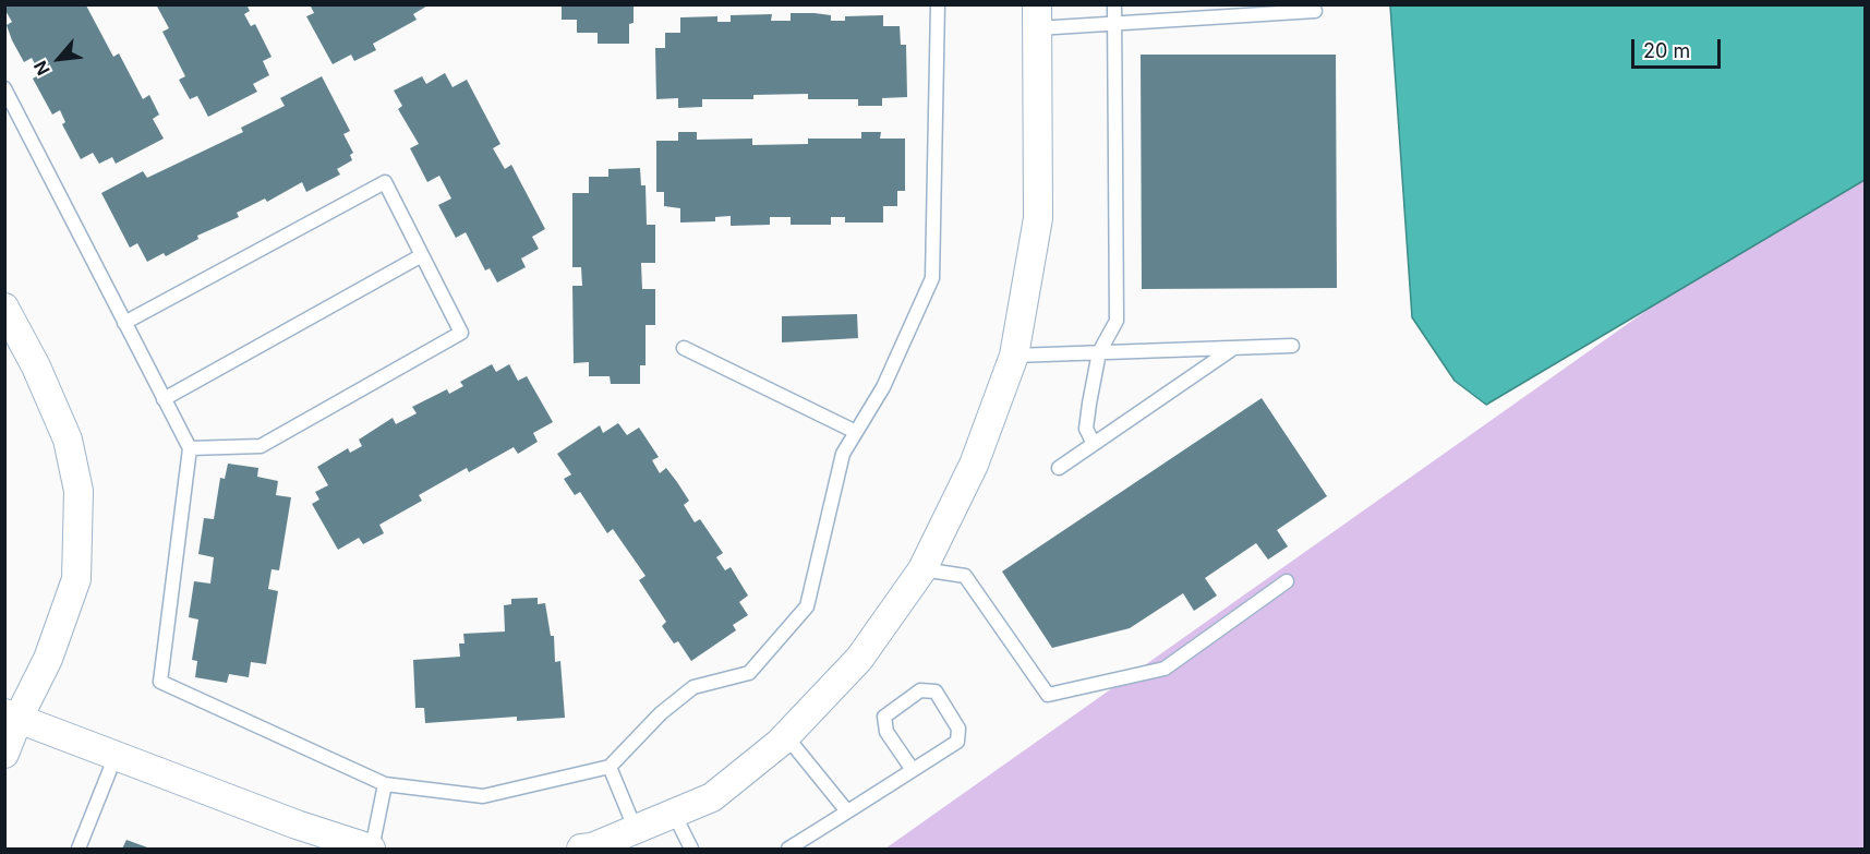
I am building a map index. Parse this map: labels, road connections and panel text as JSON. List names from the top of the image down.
{
  "scale_bar": "20 m",
  "north": "bottom left"
}
